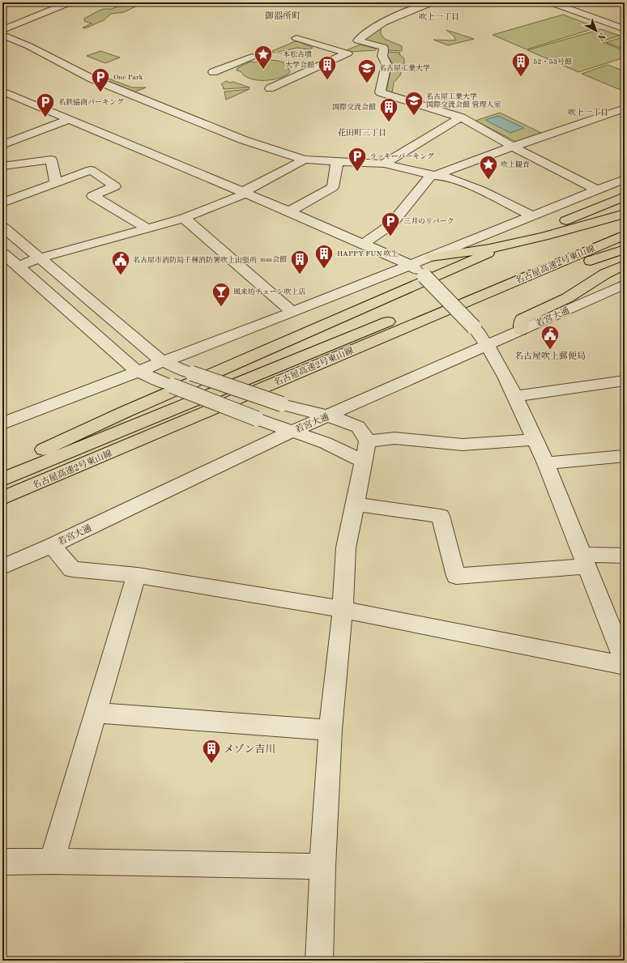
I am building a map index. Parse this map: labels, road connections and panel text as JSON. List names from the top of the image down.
{
  "streets": {
    "highway": ["名古屋高速2号東山線"],
    "street": ["若宮大通"]
  },
  "districts": [
    "御器所町",
    "吹上一丁目",
    "吹上一丁目",
    "花田町三丁目"
  ],
  "places": {
    "place": ["一本松古墳", "吹上観音"],
    "building": [
      "52・53号館",
      "大学会館",
      "国際交流会館",
      "HAPPY FUN 吹上",
      "mss会館",
      "メゾン吉川"
    ],
    "school or university": ["名古屋工業大学", "名古屋工業大学 国際交流会館 管理人室"],
    "parking": [
      "One Park",
      "名鉄協商パーキング",
      "ラッキーパーキング",
      "三井のリパーク"
    ],
    "public building": ["名古屋市消防局千種消防署吹上出張所", "名古屋吹上郵便局"],
    "bar": ["風来坊チェーン吹上店"]
  },
  "north": "bottom right"
}
